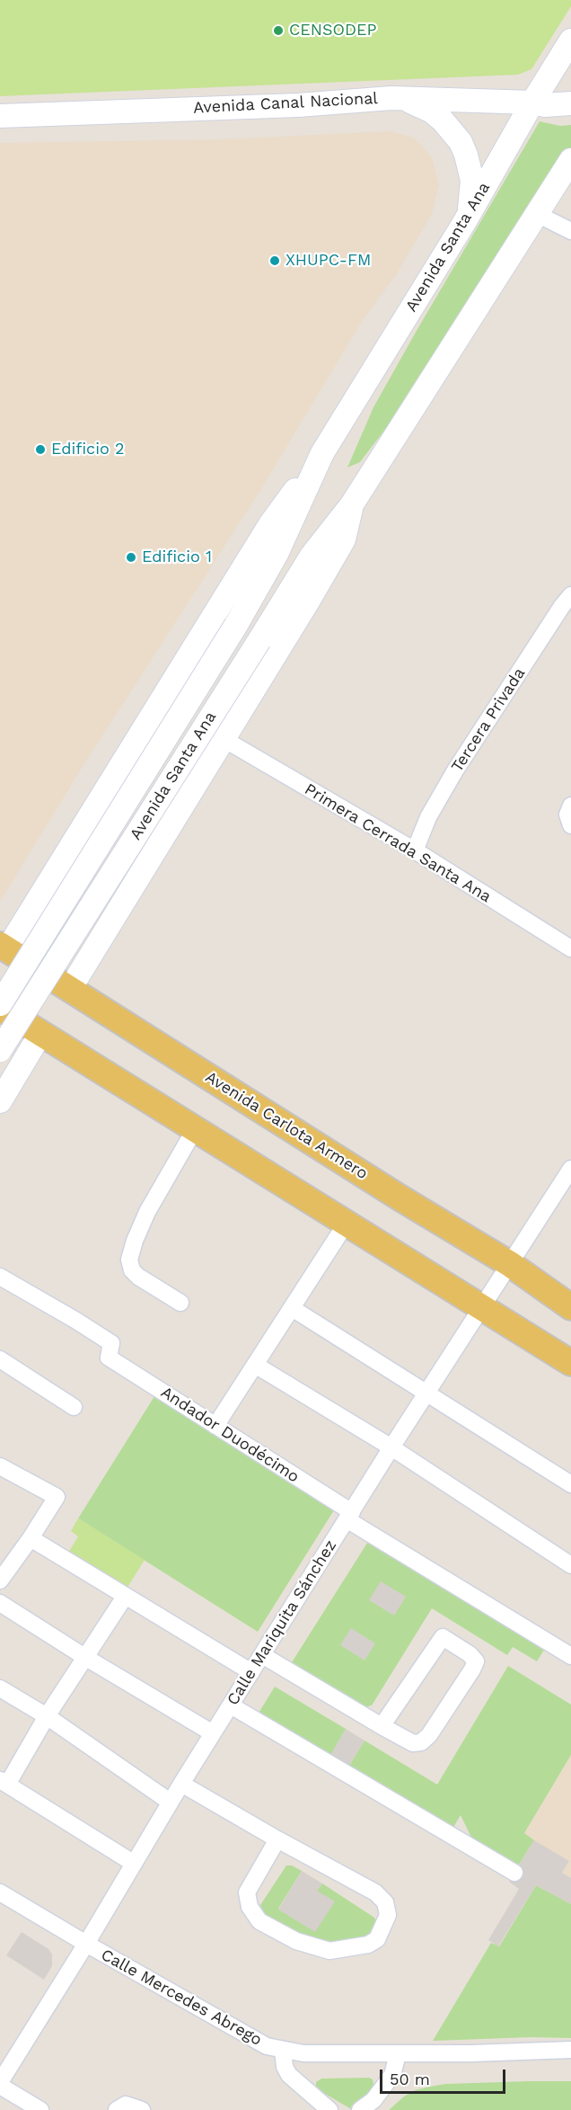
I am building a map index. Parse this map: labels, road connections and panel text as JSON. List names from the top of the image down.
{
  "streets": {
    "main road": ["Avenida Canal Nacional", "Avenida Santa Ana", "Avenida Carlota Armero"],
    "street": [
      "Tercera Privada",
      "Primera Cerrada Santa Ana",
      "Andador Duodécimo",
      "Calle Mariquita Sánchez",
      "Calle Mercedes Abrego"
    ]
  },
  "crossings": [
    ["Avenida Canal Nacional", "Avenida Santa Ana"],
    ["Avenida Santa Ana", "Primera Cerrada Santa Ana"],
    ["Avenida Santa Ana", "Avenida Carlota Armero"],
    ["Tercera Privada", "Primera Cerrada Santa Ana"],
    ["Avenida Carlota Armero", "Calle Mariquita Sánchez"],
    ["Andador Duodécimo", "Calle Mariquita Sánchez"],
    ["Calle Mariquita Sánchez", "Calle Mercedes Abrego"]
  ],
  "places": [
    "CENSODEP",
    "XHUPC-FM",
    "Edificio 2",
    "Edificio 1"
  ],
  "scale_bar": "50 m"
}
